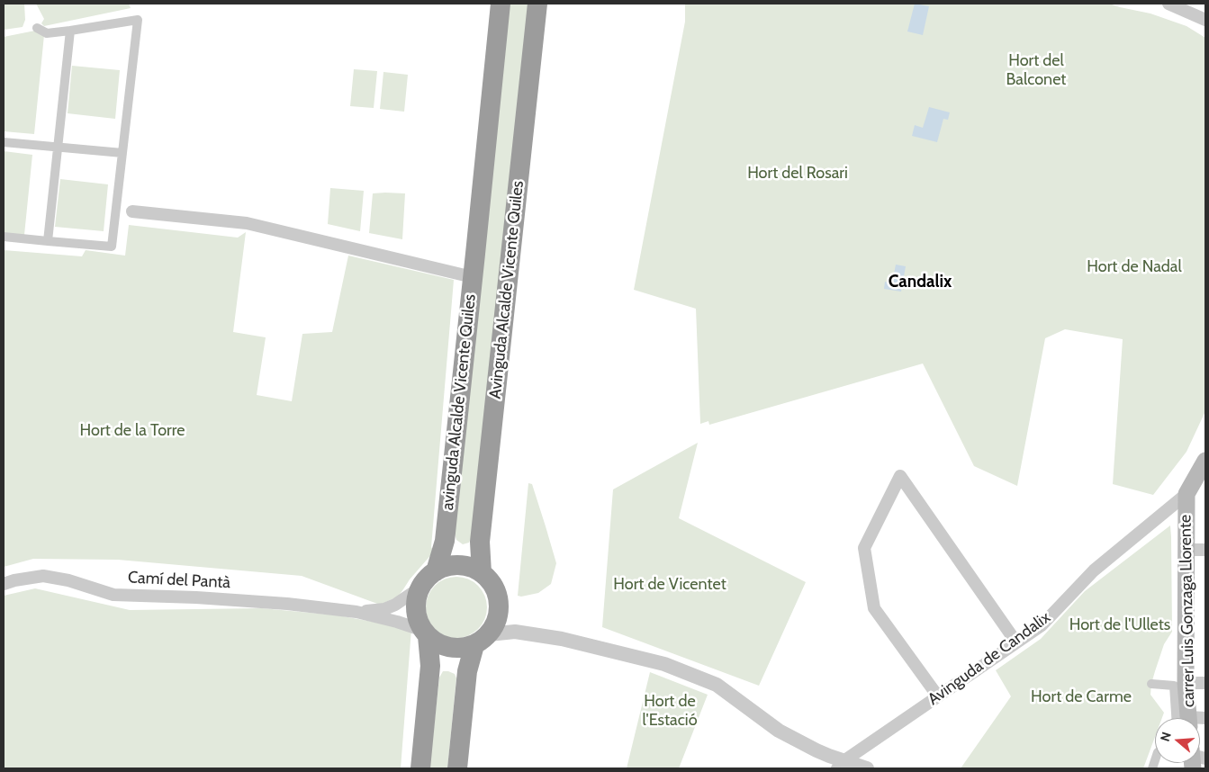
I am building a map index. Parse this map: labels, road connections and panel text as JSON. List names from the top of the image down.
{
  "streets": {
    "highway": ["Avinguda Alcalde Vicente Quiles", "avinguda Alcalde Vicente Quiles"],
    "main road": ["carrer Luis Gonzaga Llorente", "Avinguda de Candalix"],
    "street": ["Camí del Pantà"]
  },
  "crossings": [
    ["Avinguda Alcalde Vicente Quiles", "avinguda Alcalde Vicente Quiles"],
    ["Avinguda Alcalde Vicente Quiles", "Camí del Pantà"],
    ["avinguda Alcalde Vicente Quiles", "Camí del Pantà"],
    ["carrer Luis Gonzaga Llorente", "Avinguda de Candalix"]
  ],
  "districts": ["Candalix"],
  "parks": [
    "Hort del Balconet",
    "Hort del Rosari",
    "Hort de Nadal",
    "Hort de la Torre",
    "Hort de Vicentet",
    "Hort de l'Ullets",
    "Hort de Carme",
    "Hort de l'Estació"
  ],
  "north": "left"
}
